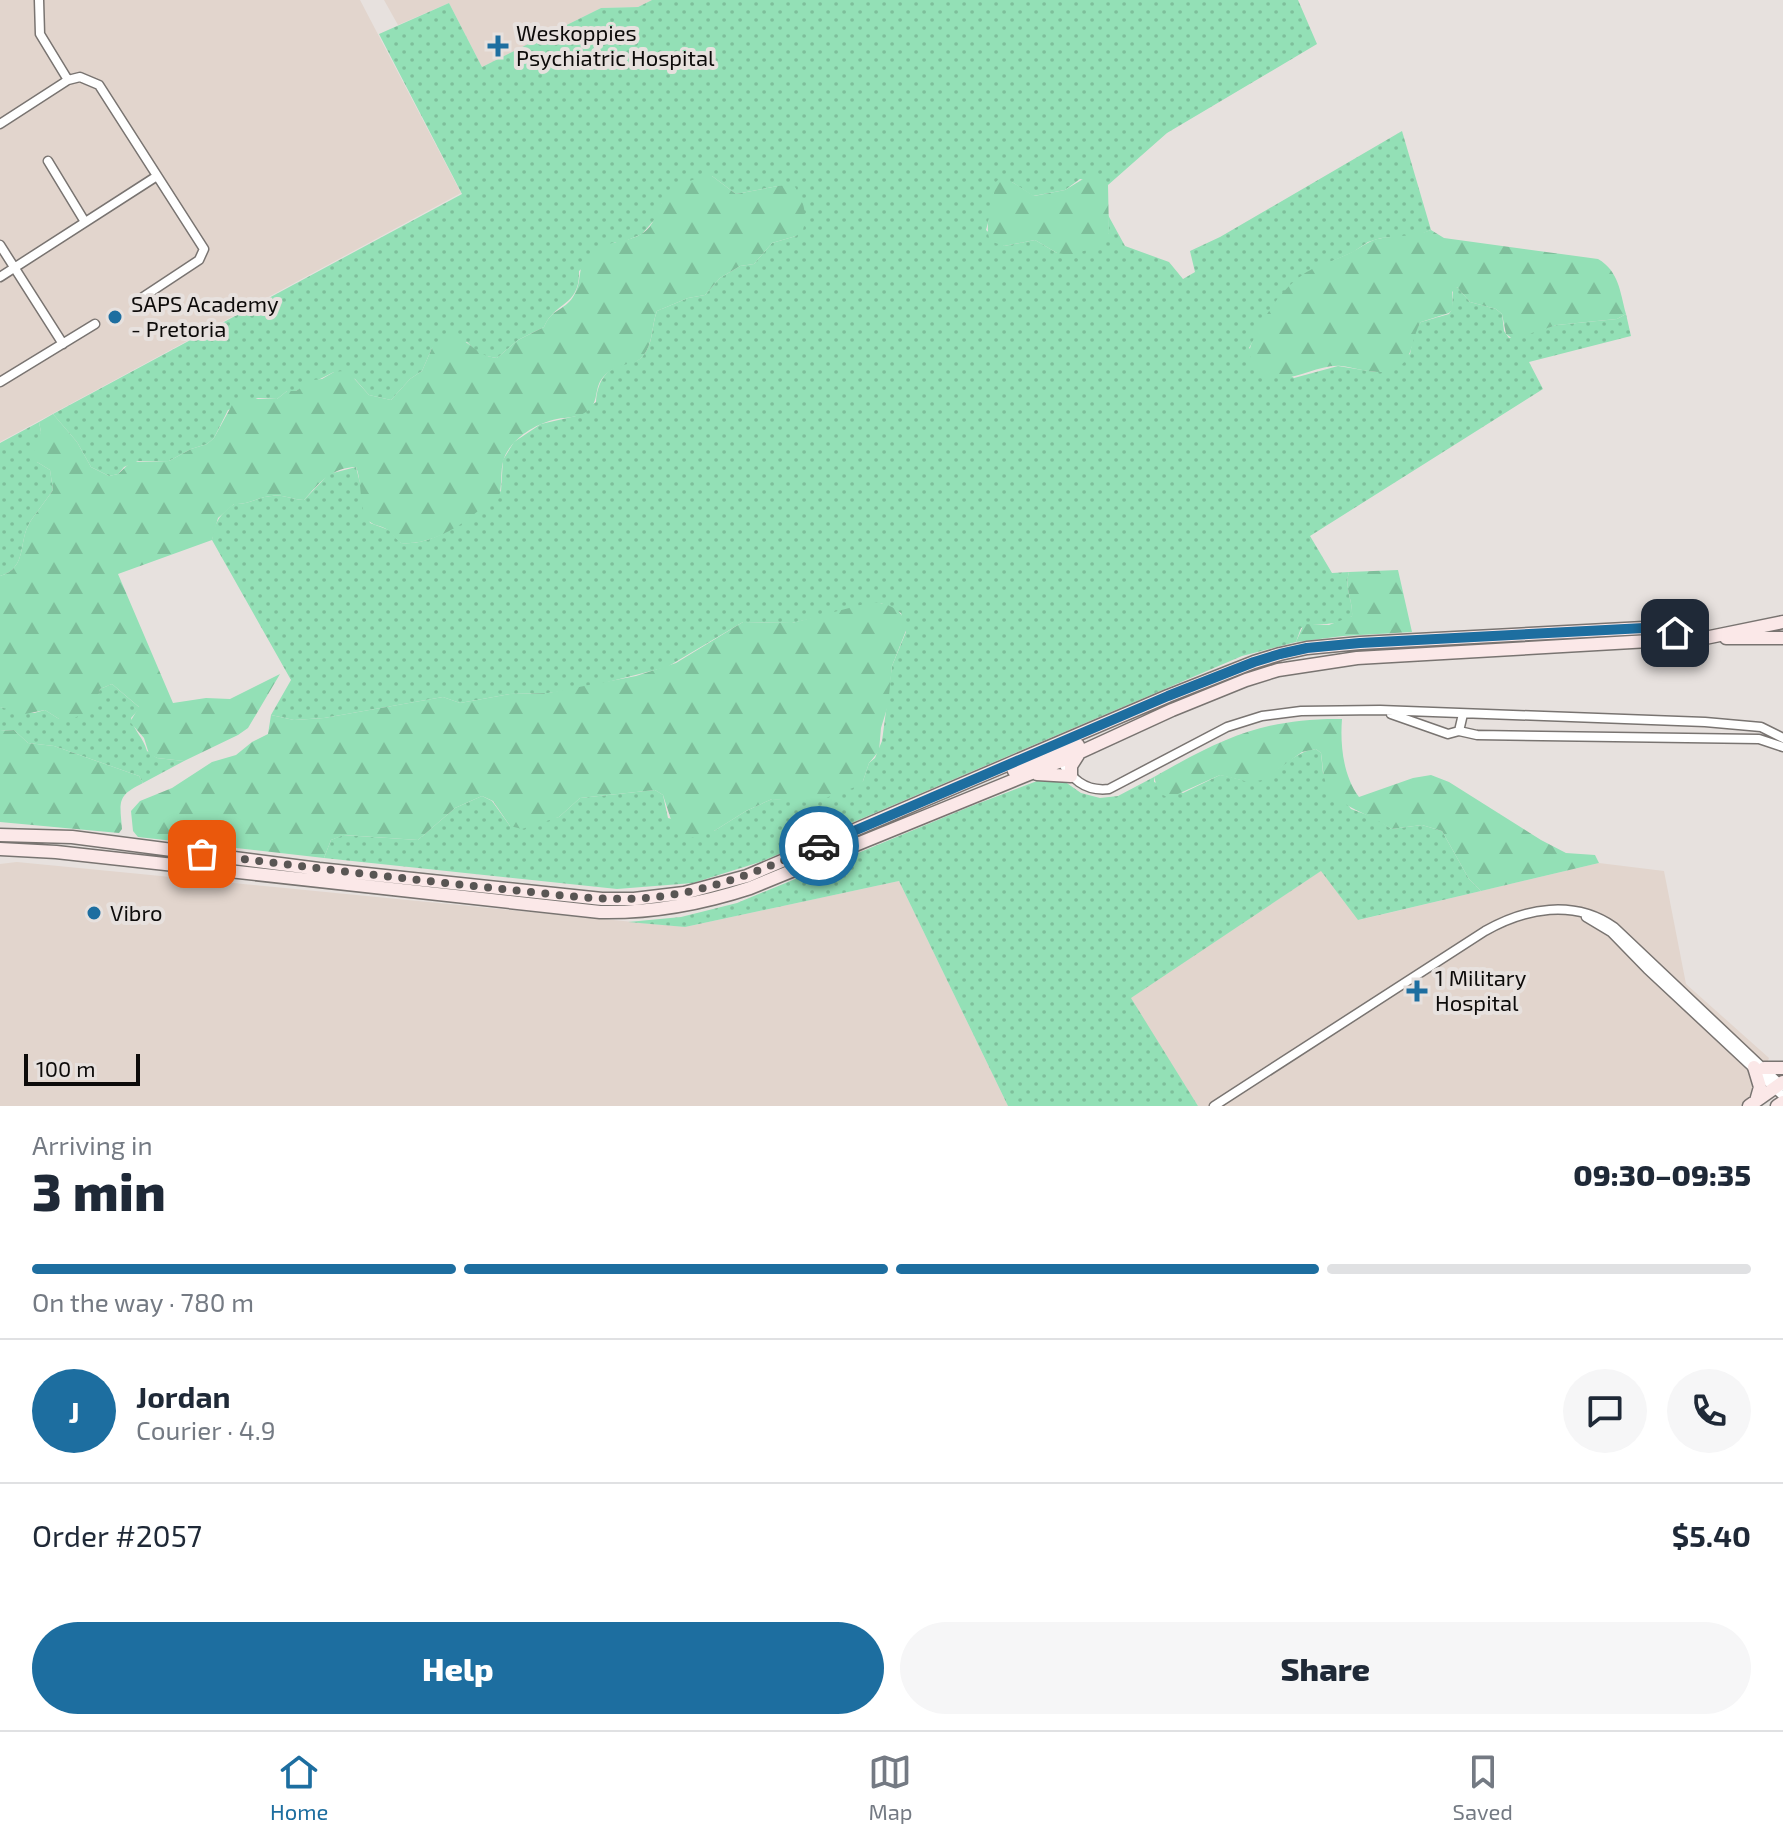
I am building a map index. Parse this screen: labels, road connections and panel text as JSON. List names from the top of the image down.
{
  "places": {
    "health": ["Weskoppies Psychiatric Hospital", "1 Military Hospital"],
    "other": ["SAPS Academy - Pretoria", "Vibro"]
  },
  "scale_bar": "100 m",
  "page": {
    "scale": "100 m",
    "heading": ["3 min", "Arriving in", "09:30–09:35"],
    "panel": [
      "Jordan",
      "Courier · 4.9",
      "Order #2057",
      "$5.40"
    ],
    "bar": "On the way · 780 m",
    "round": "J",
    "buttons": ["Help", "Share"],
    "tabs": ["Home", "Map", "Saved"]
  }
}
